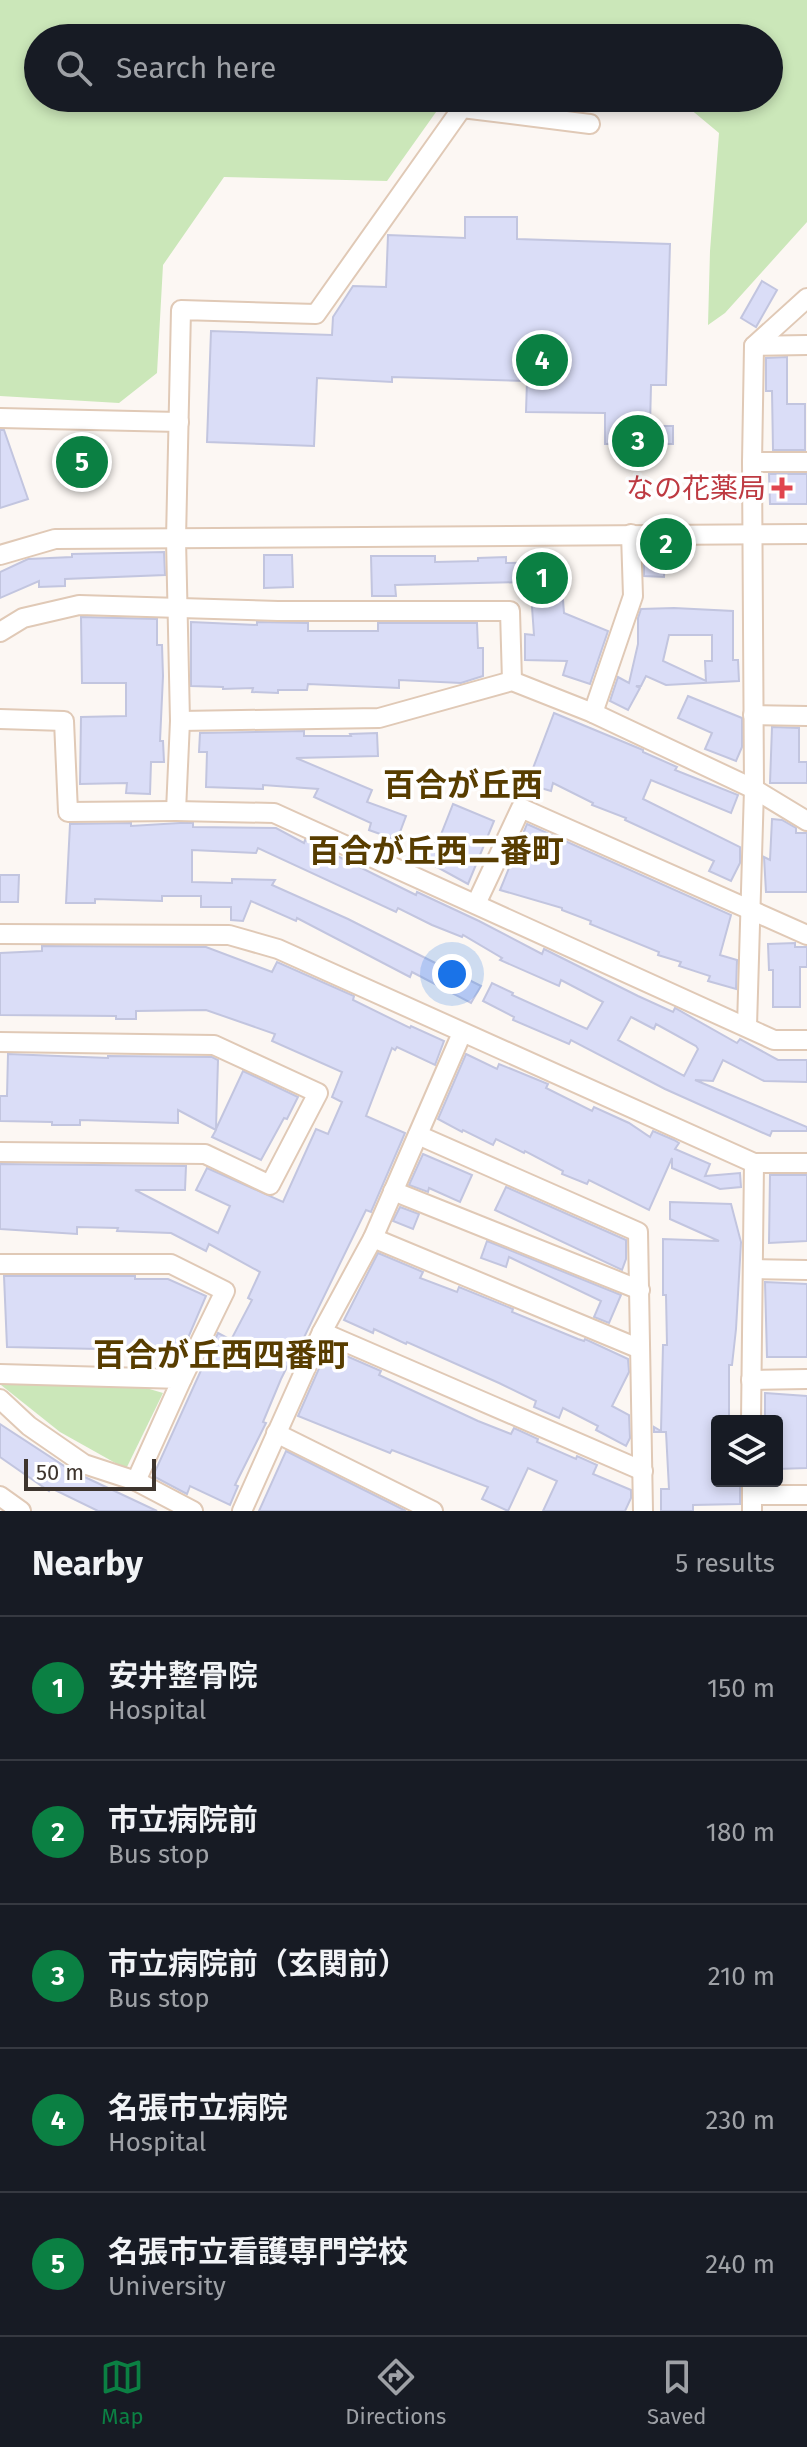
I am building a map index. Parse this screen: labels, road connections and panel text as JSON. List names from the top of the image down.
{
  "districts": ["百合が丘西", "百合が丘西二番町", "百合が丘西四番町"],
  "places": {
    "health": ["なの花薬局"]
  },
  "scale_bar": "50 m",
  "page": {
    "search": "Search here",
    "pins": [
      "4",
      "3",
      "5",
      "2",
      "1"
    ],
    "scale": "50 m",
    "heading": ["Nearby", "5 results"],
    "list": [
      {
        "mark": "1",
        "name": "安井整骨院",
        "note": "Hospital",
        "value": "150 m"
      },
      {
        "mark": "2",
        "name": "市立病院前",
        "note": "Bus stop",
        "value": "180 m"
      },
      {
        "mark": "3",
        "name": "市立病院前（玄関前）",
        "note": "Bus stop",
        "value": "210 m"
      },
      {
        "mark": "4",
        "name": "名張市立病院",
        "note": "Hospital",
        "value": "230 m"
      },
      {
        "mark": "5",
        "name": "名張市立看護専門学校",
        "note": "University",
        "value": "240 m"
      }
    ],
    "nav": ["Map", "Directions", "Saved"]
  }
}
